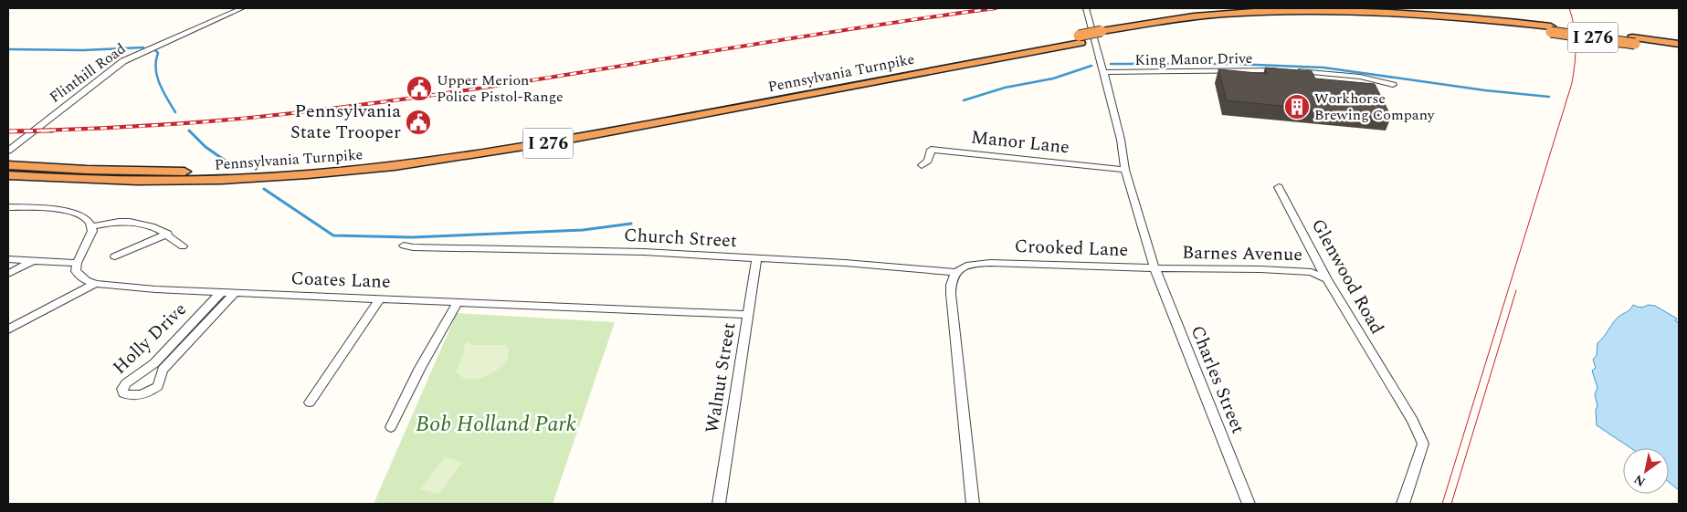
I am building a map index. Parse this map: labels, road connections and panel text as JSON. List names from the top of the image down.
{
  "streets": {
    "highway": ["I 276", "Pennsylvania Turnpike"],
    "street": [
      "King Manor Drive",
      "Flinthill Road",
      "Manor Lane",
      "Church Street",
      "Crooked Lane",
      "Barnes Avenue",
      "Glenwood Road",
      "Coates Lane",
      "Holly Drive",
      "Walnut Street",
      "Charles Street"
    ]
  },
  "crossings": [
    ["King Manor Drive", "Crooked Lane"],
    ["Manor Lane", "Crooked Lane"],
    ["Church Street", "Crooked Lane"],
    ["Church Street", "Walnut Street"],
    ["Crooked Lane", "Barnes Avenue"],
    ["Crooked Lane", "Charles Street"],
    ["Barnes Avenue", "Glenwood Road"],
    ["Barnes Avenue", "Charles Street"],
    ["Coates Lane", "Holly Drive"],
    ["Coates Lane", "Walnut Street"]
  ],
  "parks": ["Bob Holland Park"],
  "places": {
    "public building": ["Upper Merion Police Pistol-Range", "Pennsylvania State Trooper"],
    "building": ["Workhorse Brewing Company"]
  },
  "north": "bottom left"
}
